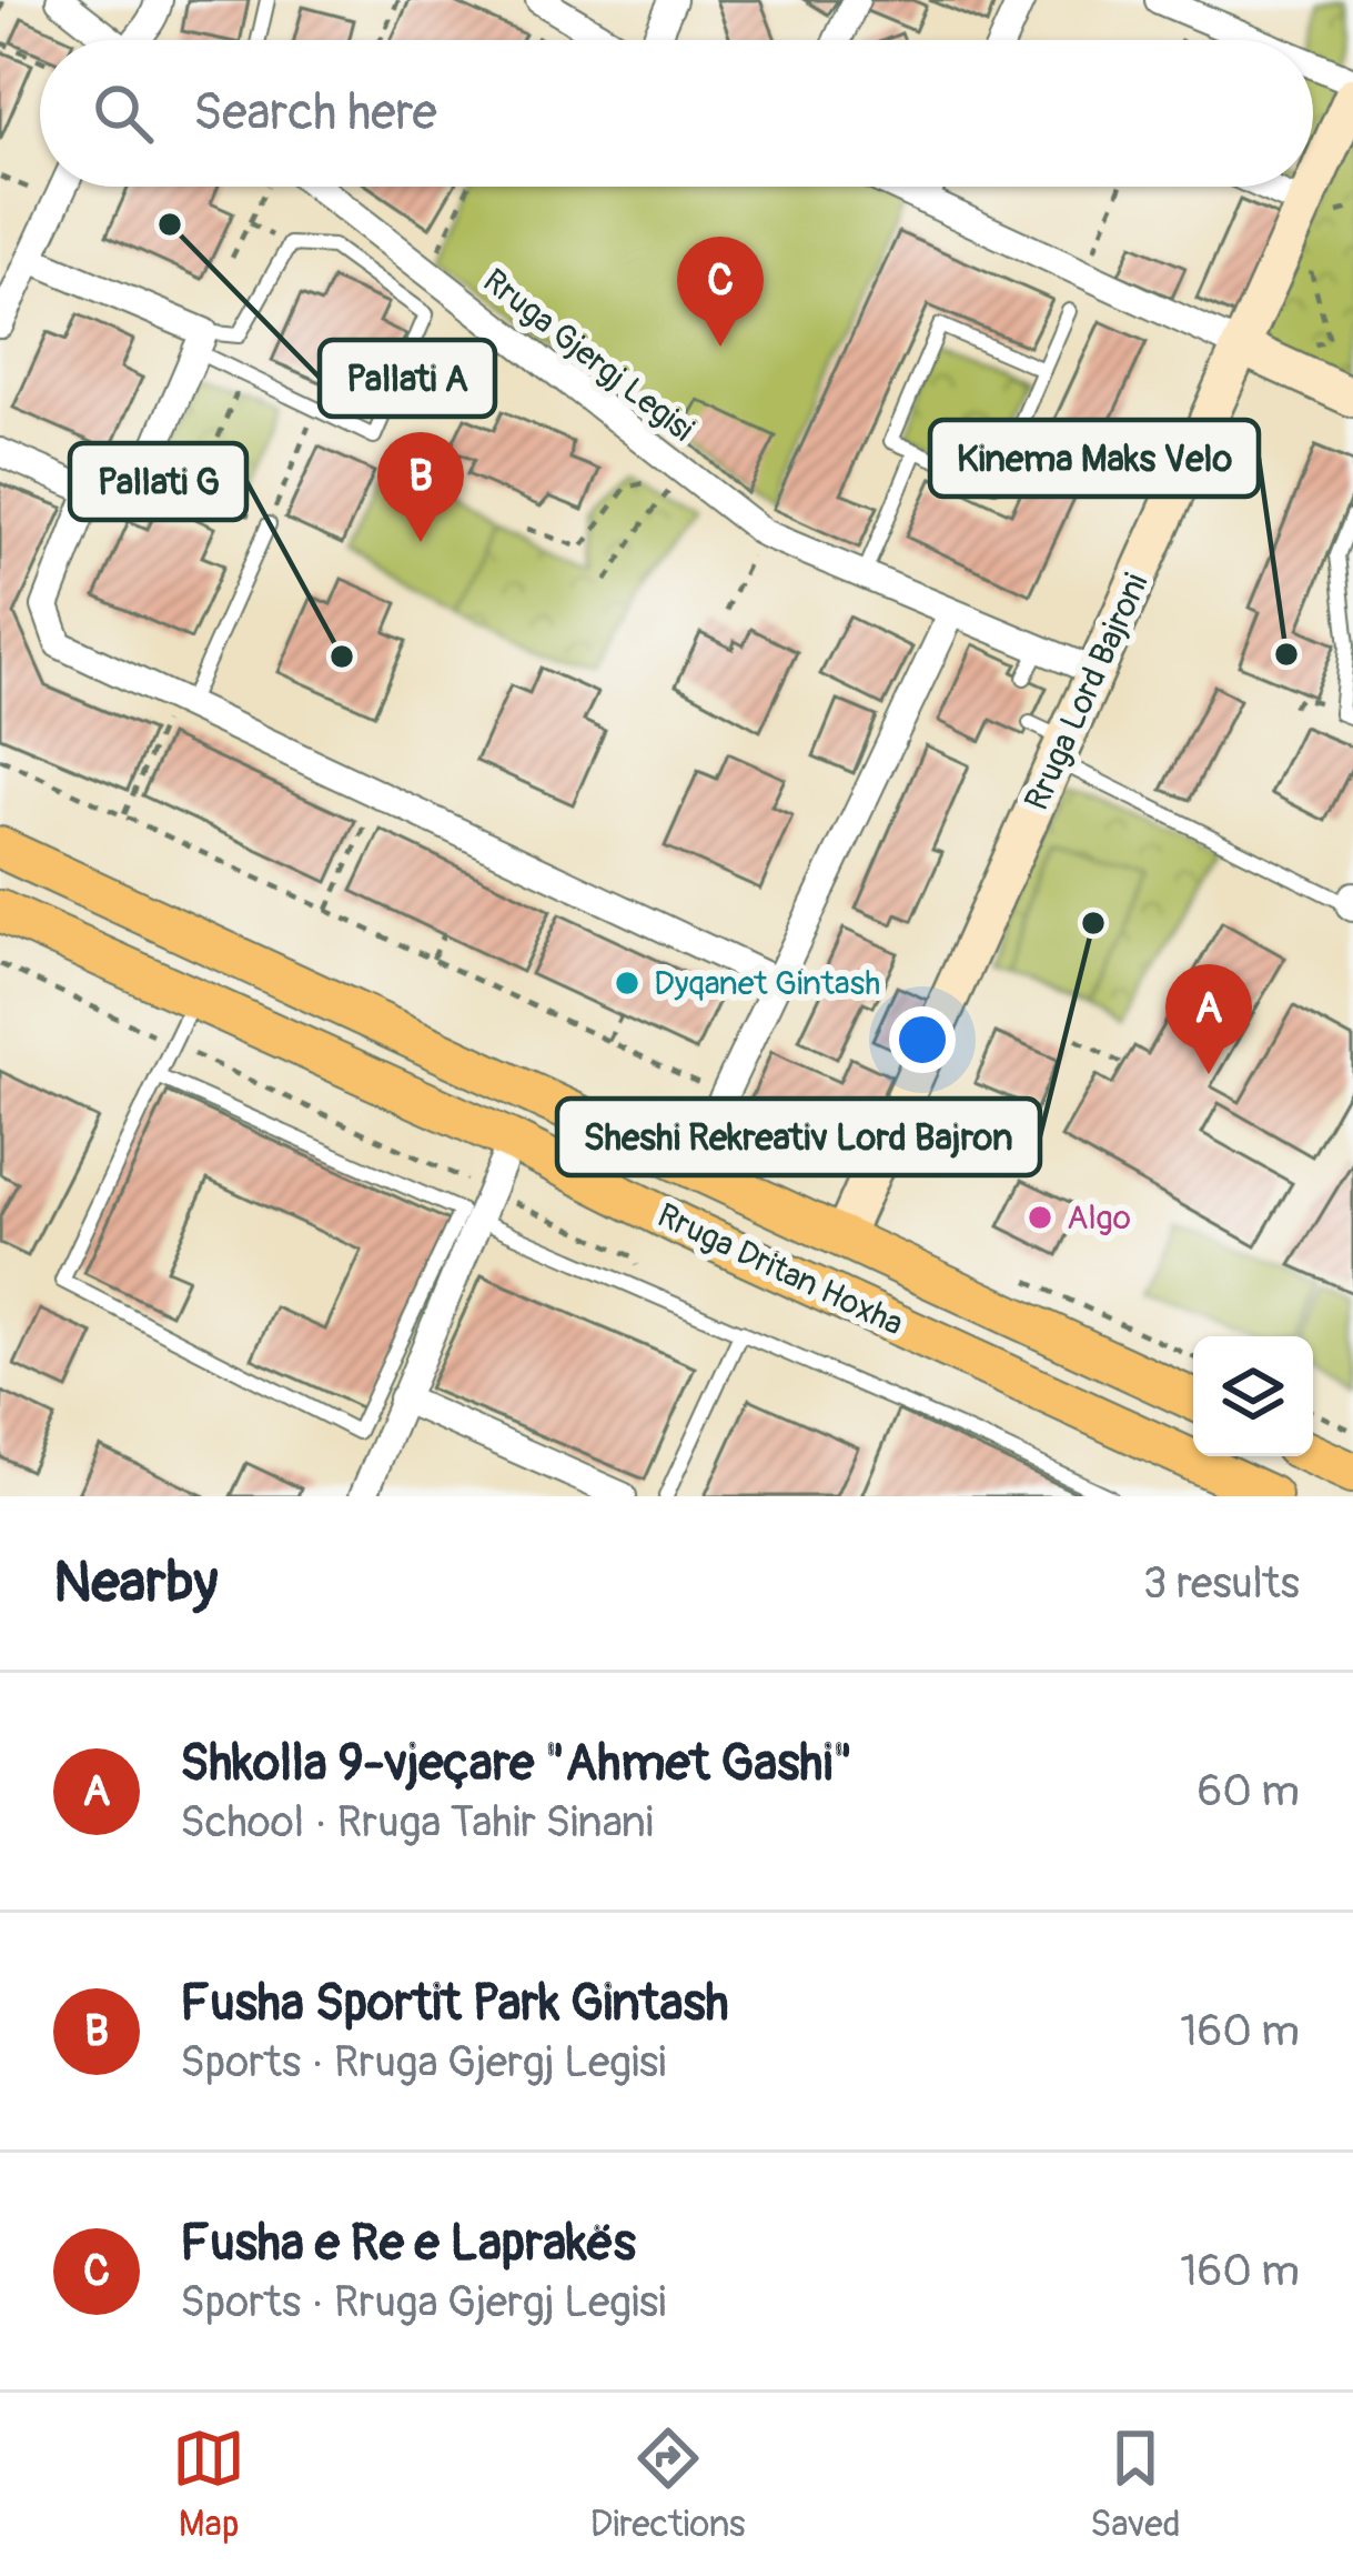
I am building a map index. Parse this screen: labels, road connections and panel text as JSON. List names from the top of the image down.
{
  "streets": {
    "main road": ["Rruga Lord Bajroni", "Rruga Dritan Hoxha"],
    "street": ["Rruga Gjergj Legisi"]
  },
  "crossings": [
    ["Rruga Gjergj Legisi", "Rruga Lord Bajroni"],
    ["Rruga Gjergj Legisi", "Rruga Dritan Hoxha"],
    ["Rruga Lord Bajroni", "Rruga Dritan Hoxha"]
  ],
  "places": [
    "Pallati A",
    "Kinema Maks Velo",
    "Pallati G",
    "Sheshi Rekreativ Lord Bajron",
    "Dyqanet Gintash",
    "Algo"
  ],
  "page": {
    "search": "Search here",
    "pins": ["C", "B", "A"],
    "heading": ["Nearby", "3 results"],
    "list": [
      {
        "mark": "A",
        "name": "Shkolla 9-vjeçare \"Ahmet Gashi\"",
        "note": "School · Rruga Tahir Sinani",
        "value": "60 m"
      },
      {
        "mark": "B",
        "name": "Fusha Sportit Park Gintash",
        "note": "Sports · Rruga Gjergj Legisi",
        "value": "160 m"
      },
      {
        "mark": "C",
        "name": "Fusha e Re e Laprakës",
        "note": "Sports · Rruga Gjergj Legisi",
        "value": "160 m"
      }
    ],
    "nav": ["Map", "Directions", "Saved"]
  }
}
